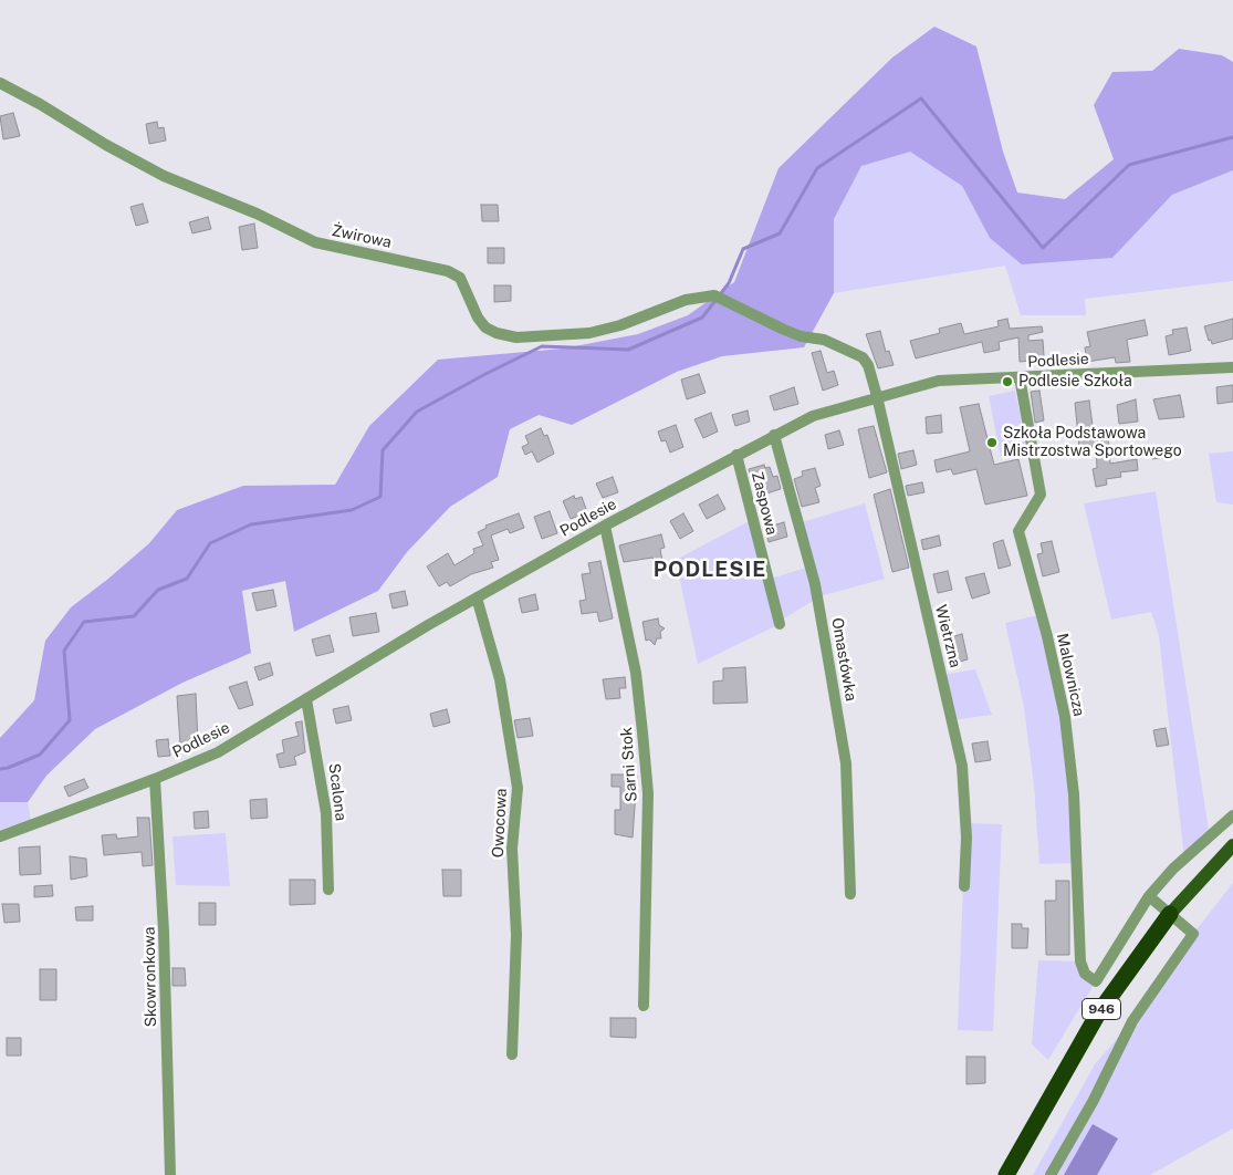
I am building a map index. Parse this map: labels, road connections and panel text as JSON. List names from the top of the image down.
{
  "streets": {
    "highway": ["946"],
    "street": [
      "Żwirowa",
      "Podlesie",
      "Zaspowa",
      "Wietrzna",
      "Omastówka",
      "Malownicza",
      "Sarni Stok",
      "Scalona",
      "Owocowa",
      "Skowronkowa"
    ]
  },
  "crossings": [
    ["Żwirowa", "Wietrzna"],
    ["Podlesie", "Zaspowa"],
    ["Podlesie", "Wietrzna"],
    ["Podlesie", "Omastówka"],
    ["Podlesie", "Malownicza"],
    ["Podlesie", "Sarni Stok"],
    ["Podlesie", "Scalona"],
    ["Podlesie", "Owocowa"],
    ["Podlesie", "Skowronkowa"]
  ],
  "districts": ["PODLESIE"],
  "places": ["Podlesie Szkoła", "Szkoła Podstawowa Mistrzostwa Sportowego"]
}
